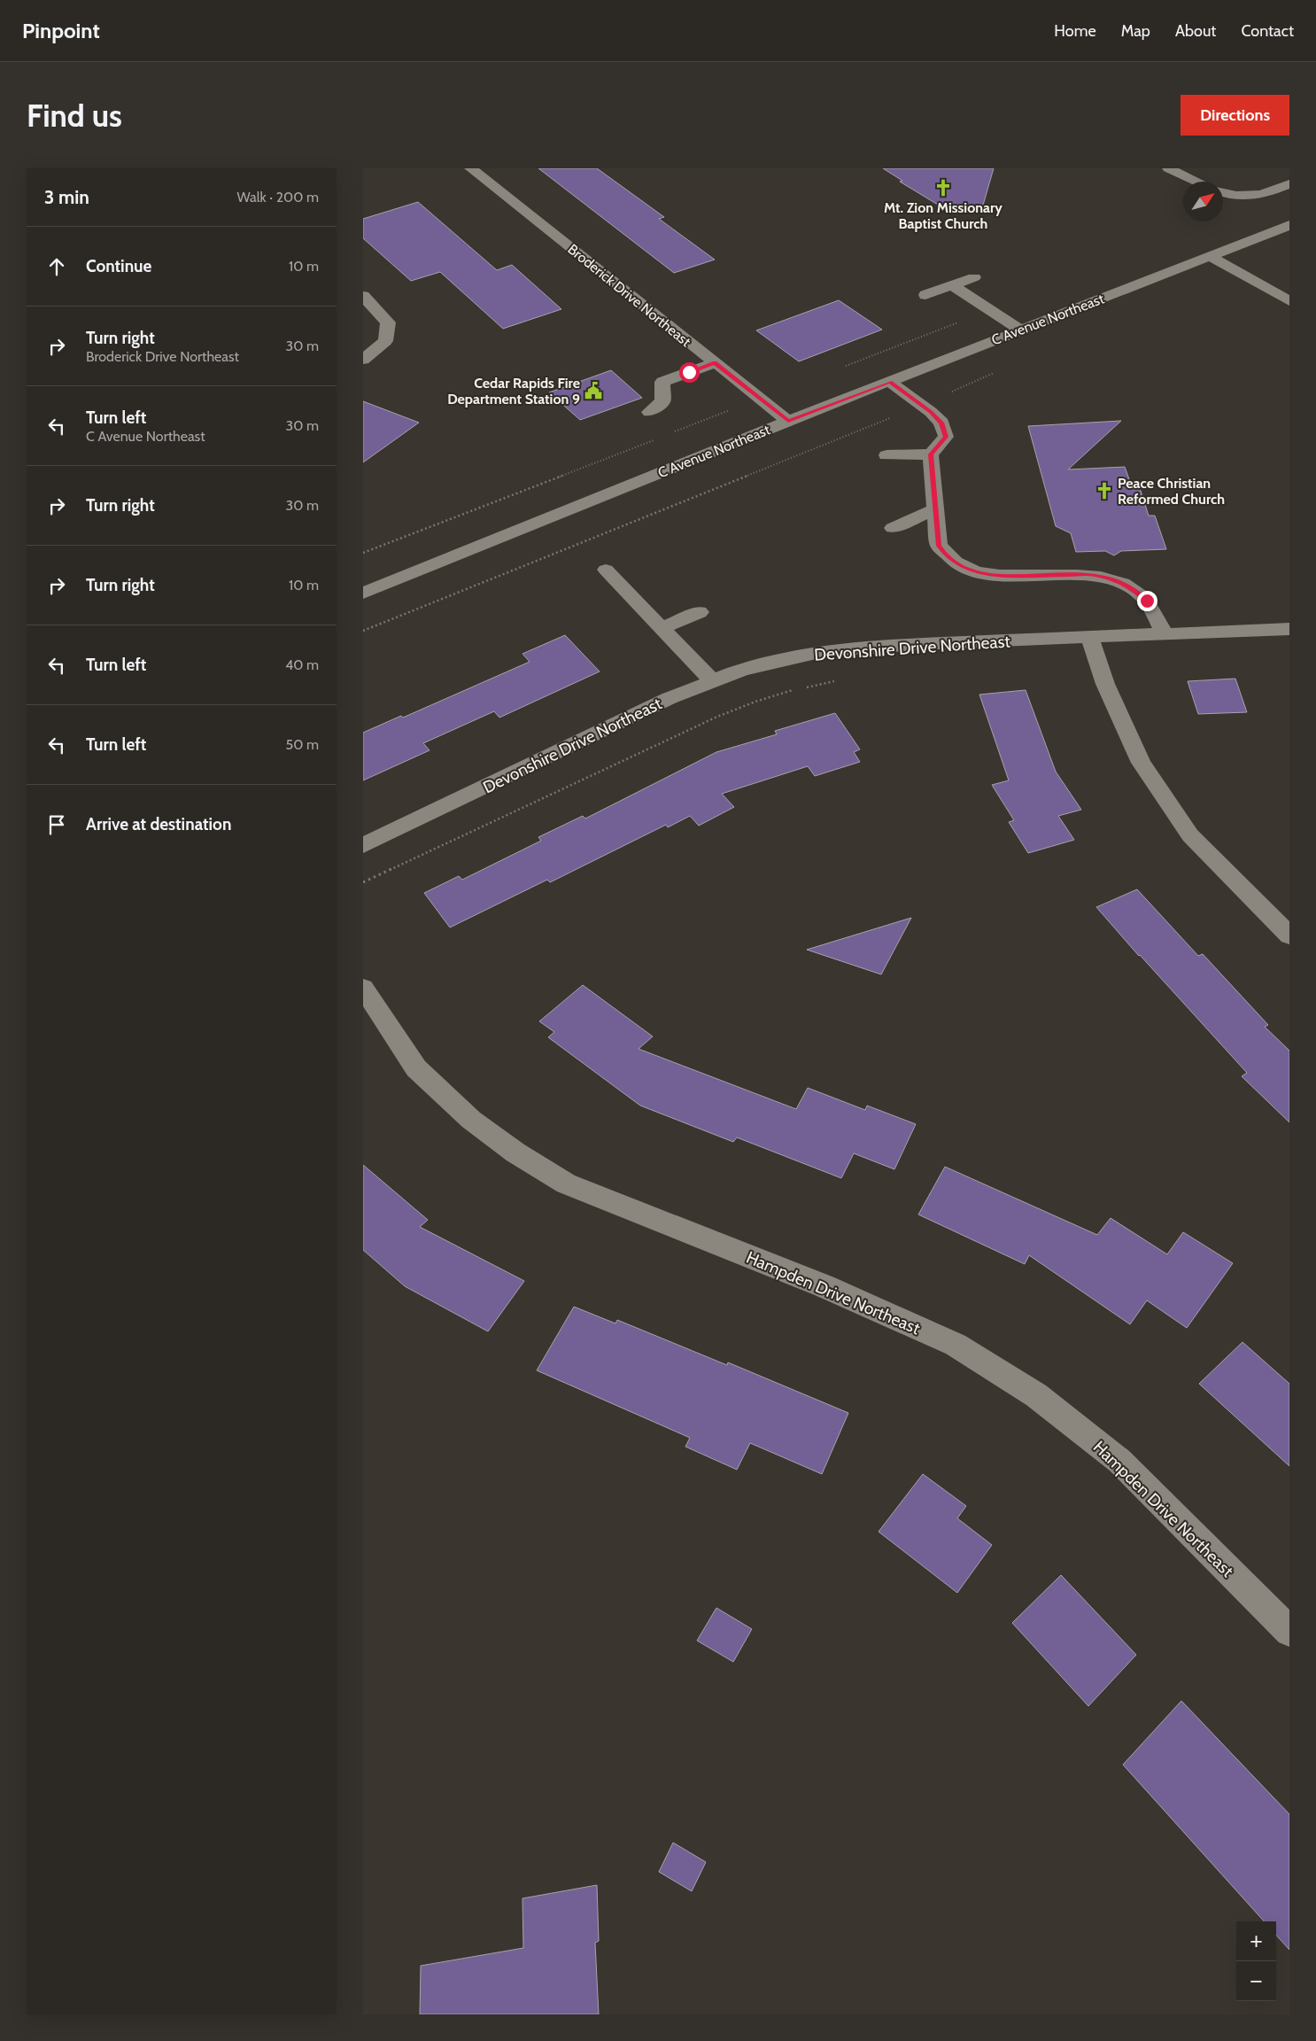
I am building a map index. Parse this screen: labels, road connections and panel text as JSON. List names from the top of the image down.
{
  "streets": {
    "street": [
      "Broderick Drive Northeast",
      "C Avenue Northeast",
      "Devonshire Drive Northeast",
      "Hampden Drive Northeast"
    ]
  },
  "crossings": [
    ["Broderick Drive Northeast", "C Avenue Northeast"]
  ],
  "places": {
    "church": ["Mt. Zion Missionary Baptist Church", "Peace Christian Reformed Church"],
    "public building": ["Cedar Rapids Fire Department Station 9"]
  },
  "north": "top right",
  "page": {
    "header": "Pinpoint",
    "nav": [
      "Home",
      "Map",
      "About",
      "Contact"
    ],
    "buttons": "Directions",
    "title": "Find us",
    "heading": ["3 min", "Walk · 200 m"],
    "list": [
      ["Continue", "10 m"],
      ["Turn right", "Broderick Drive Northeast", "30 m"],
      ["Turn left", "C Avenue Northeast", "30 m"],
      ["Turn right", "30 m"],
      ["Turn right", "10 m"],
      ["Turn left", "40 m"],
      ["Turn left", "50 m"],
      "Arrive at destination"
    ],
    "map_buttons": ["+", "−"]
  }
}
